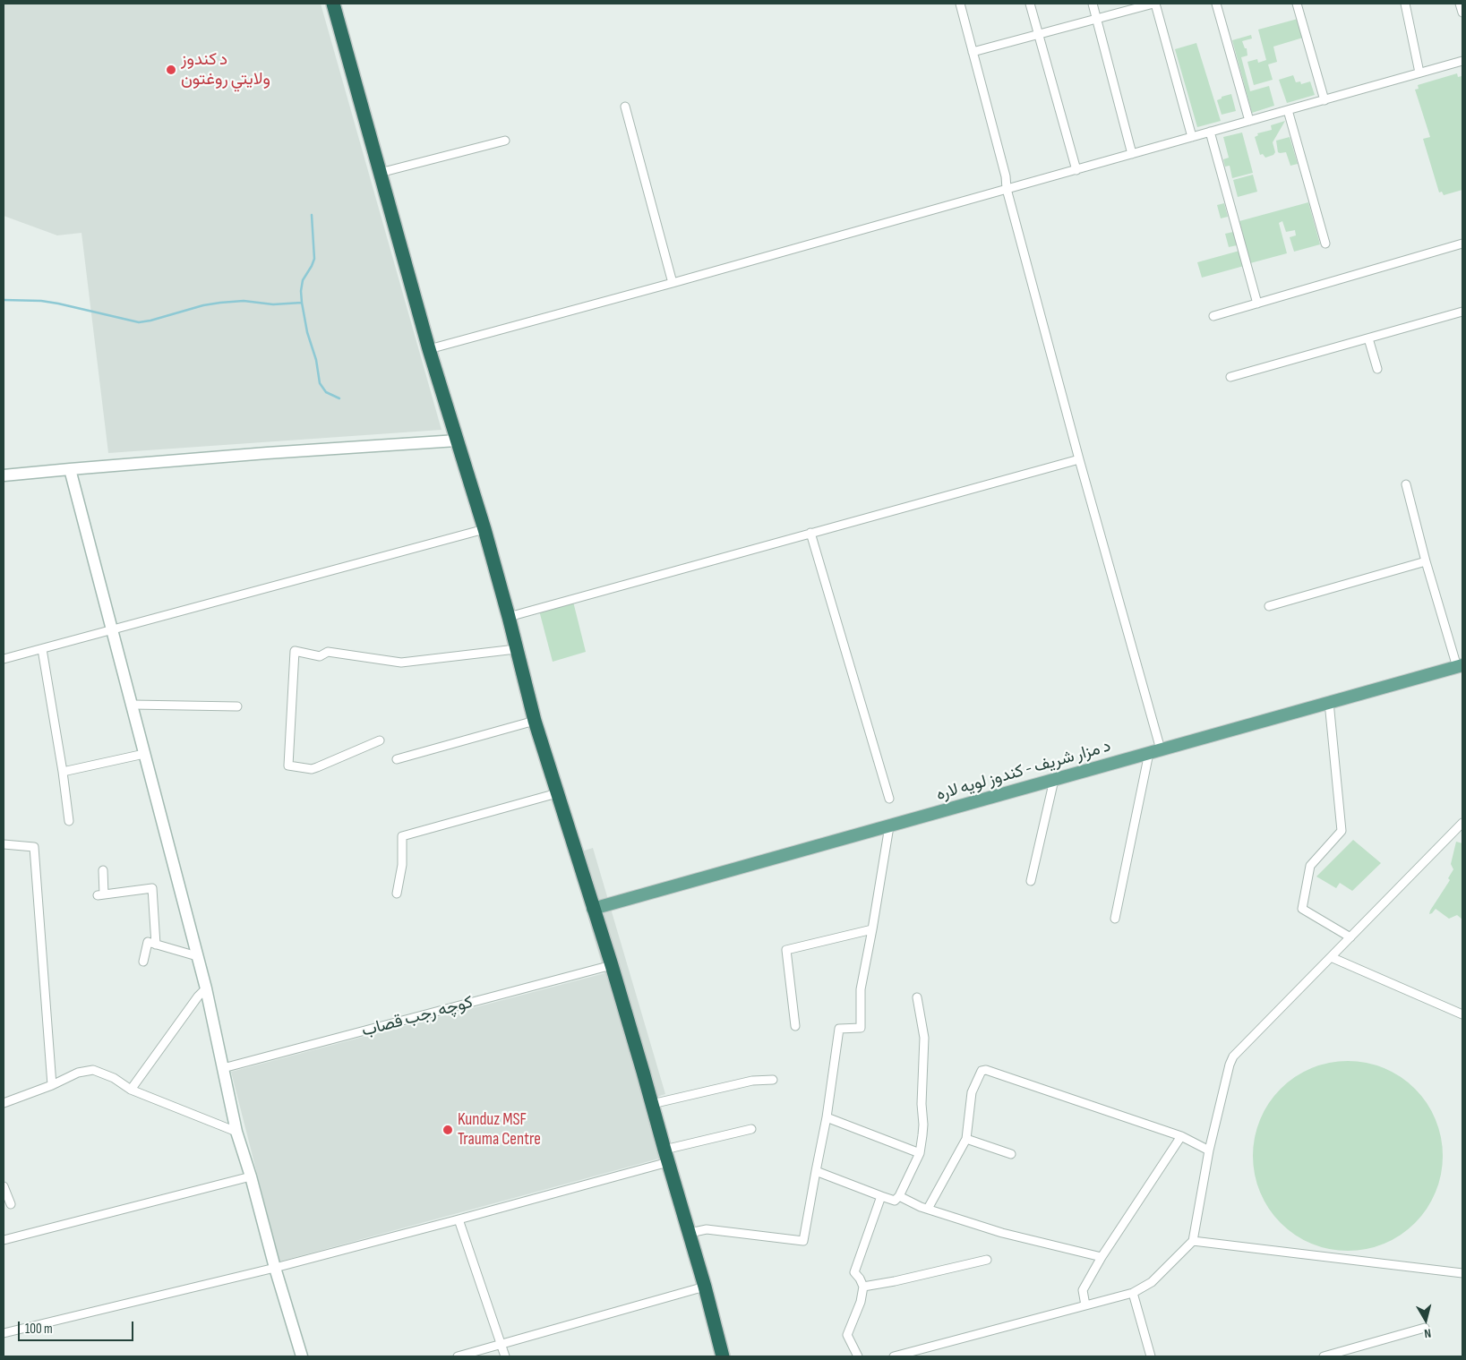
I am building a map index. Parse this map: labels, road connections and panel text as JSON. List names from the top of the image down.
{
  "streets": {
    "main road": ["د مزار شریف - کندوز لویه لاره"],
    "street": ["کوچه رجب قصاب"]
  },
  "places": ["د کندوز ولایتي روغتون", "Kunduz MSF Trauma Centre"],
  "scale_bar": "100 m",
  "north": "bottom"
}
